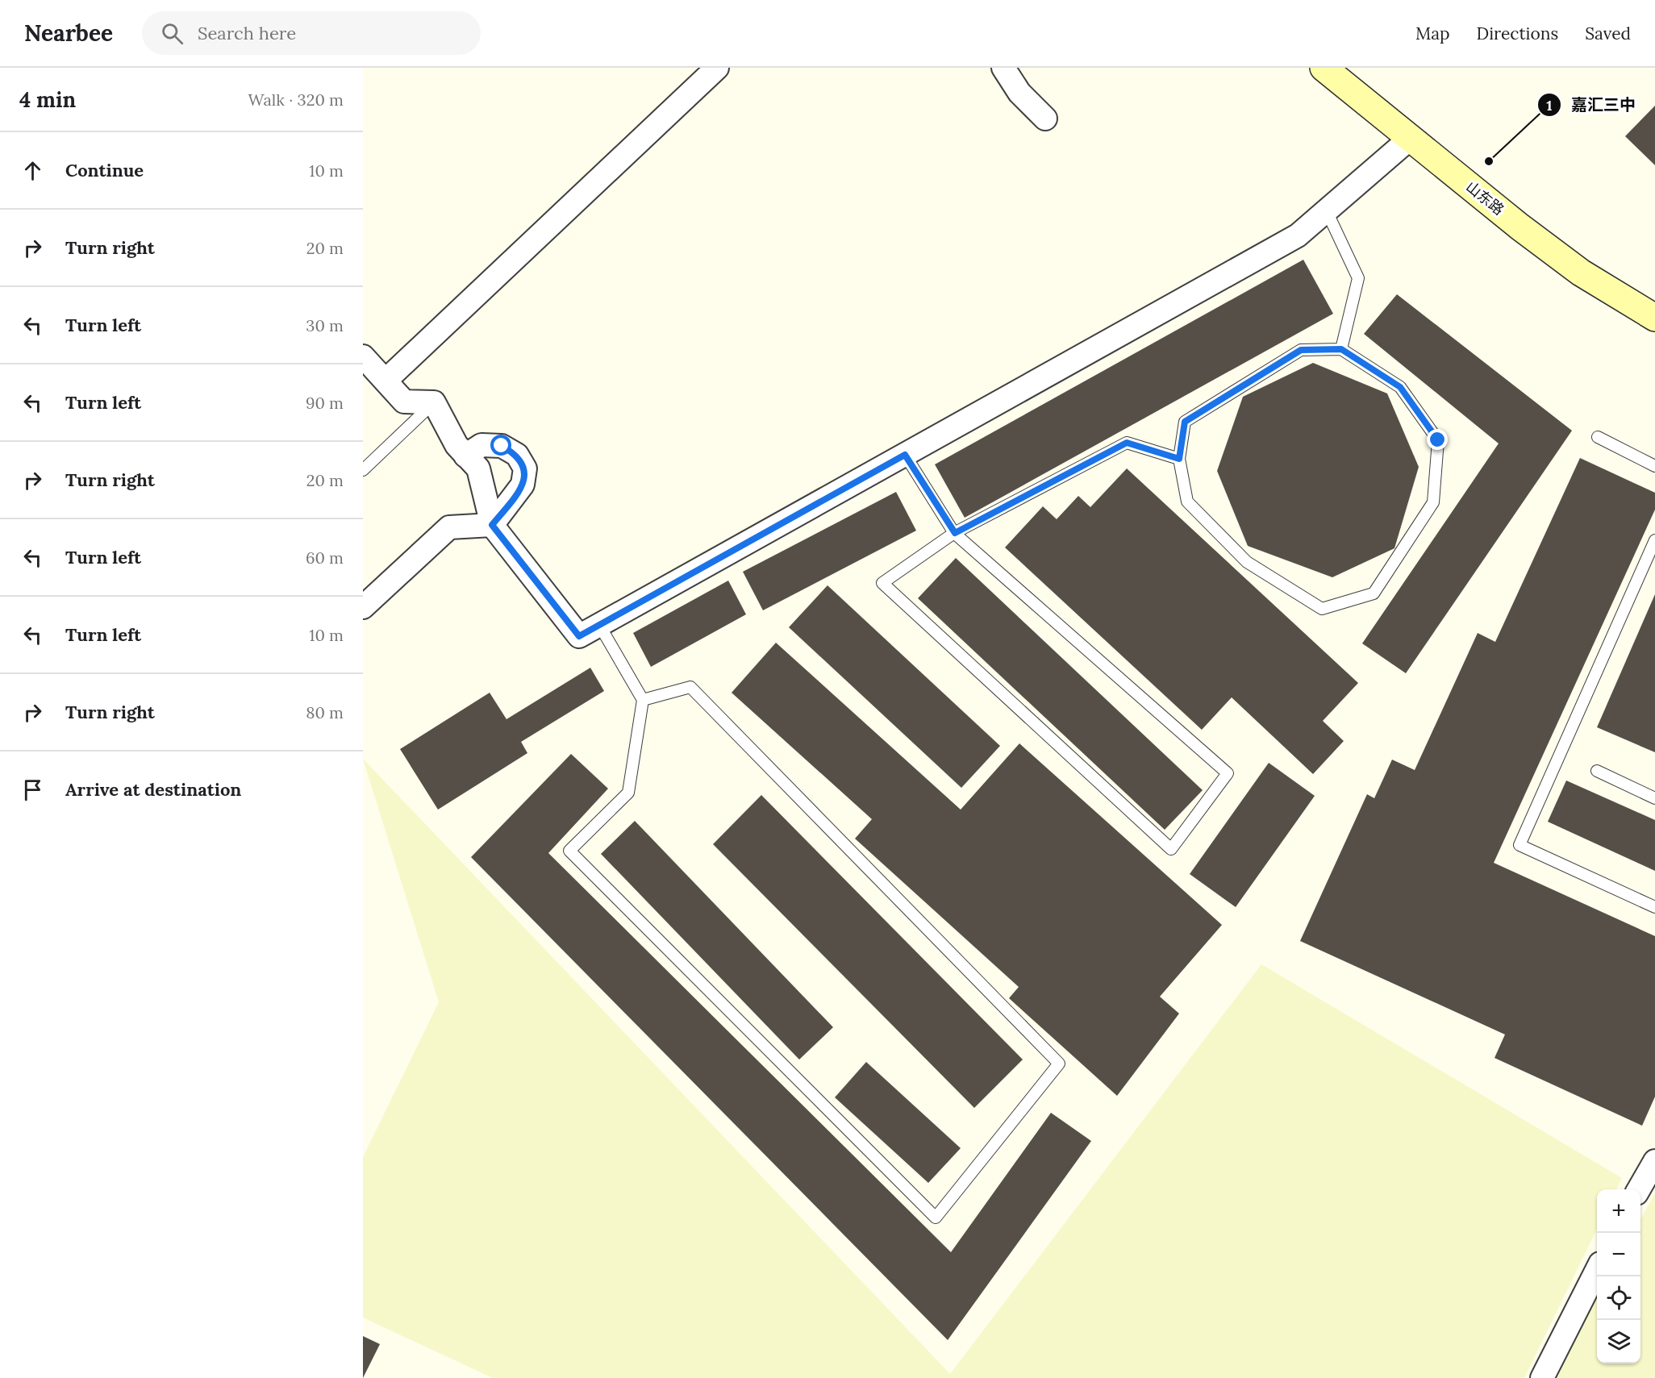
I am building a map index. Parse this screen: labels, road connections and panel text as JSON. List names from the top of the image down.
{
  "streets": {
    "main road": ["山东路"]
  },
  "places": ["嘉汇三中"],
  "page": {
    "header": "Nearbee",
    "search": "Search here",
    "nav": ["Map", "Directions", "Saved"],
    "heading": ["4 min", "Walk · 320 m"],
    "list": [
      ["Continue", "10 m"],
      ["Turn right", "20 m"],
      ["Turn left", "30 m"],
      ["Turn left", "90 m"],
      ["Turn right", "20 m"],
      ["Turn left", "60 m"],
      ["Turn left", "10 m"],
      ["Turn right", "80 m"],
      "Arrive at destination"
    ],
    "map_buttons": ["+", "−"]
  }
}
